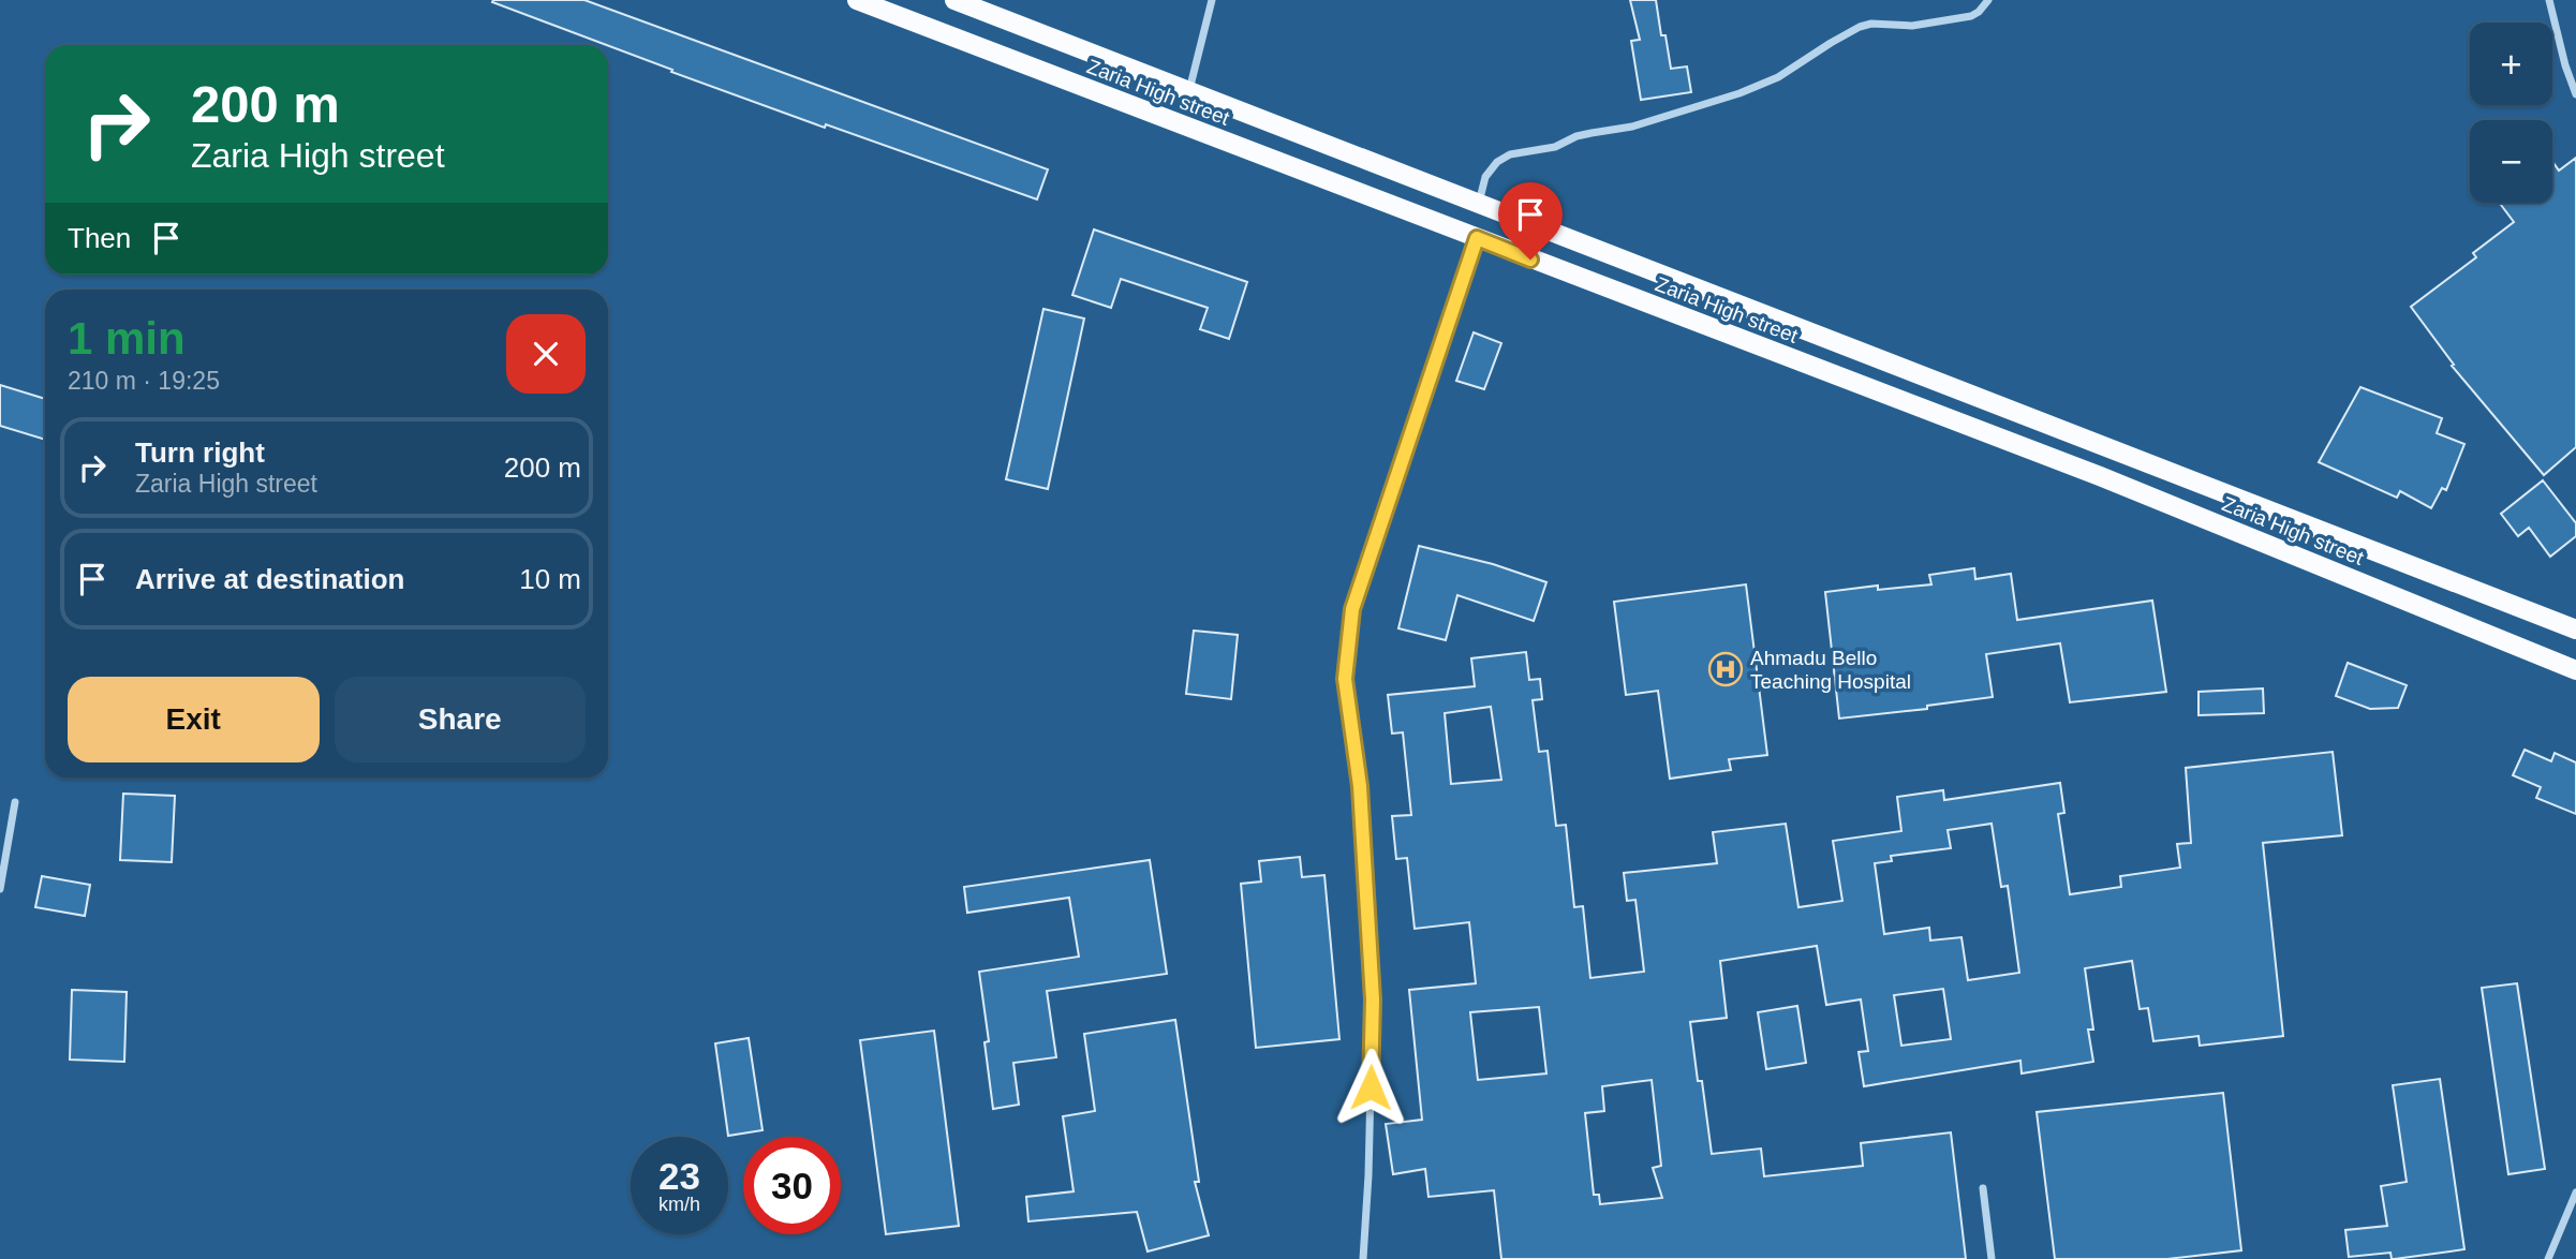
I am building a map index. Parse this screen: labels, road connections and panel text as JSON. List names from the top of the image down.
{
  "streets": {
    "main road": ["Zaria High street"]
  },
  "places": {
    "hospital": ["Ahmadu Bello Teaching Hospital"]
  },
  "page": {
    "map_buttons": ["+", "−"],
    "turn": ["200 m", "Zaria High street"],
    "then": "Then",
    "heading": ["1 min", "210 m · 19:25"],
    "list": [
      {
        "name": "Turn right",
        "note": "Zaria High street",
        "value": "200 m"
      },
      {
        "name": "Arrive at destination",
        "value": "10 m"
      }
    ],
    "buttons": ["Exit", "Share"],
    "speed": "23 km/h",
    "limit": "30"
  }
}
